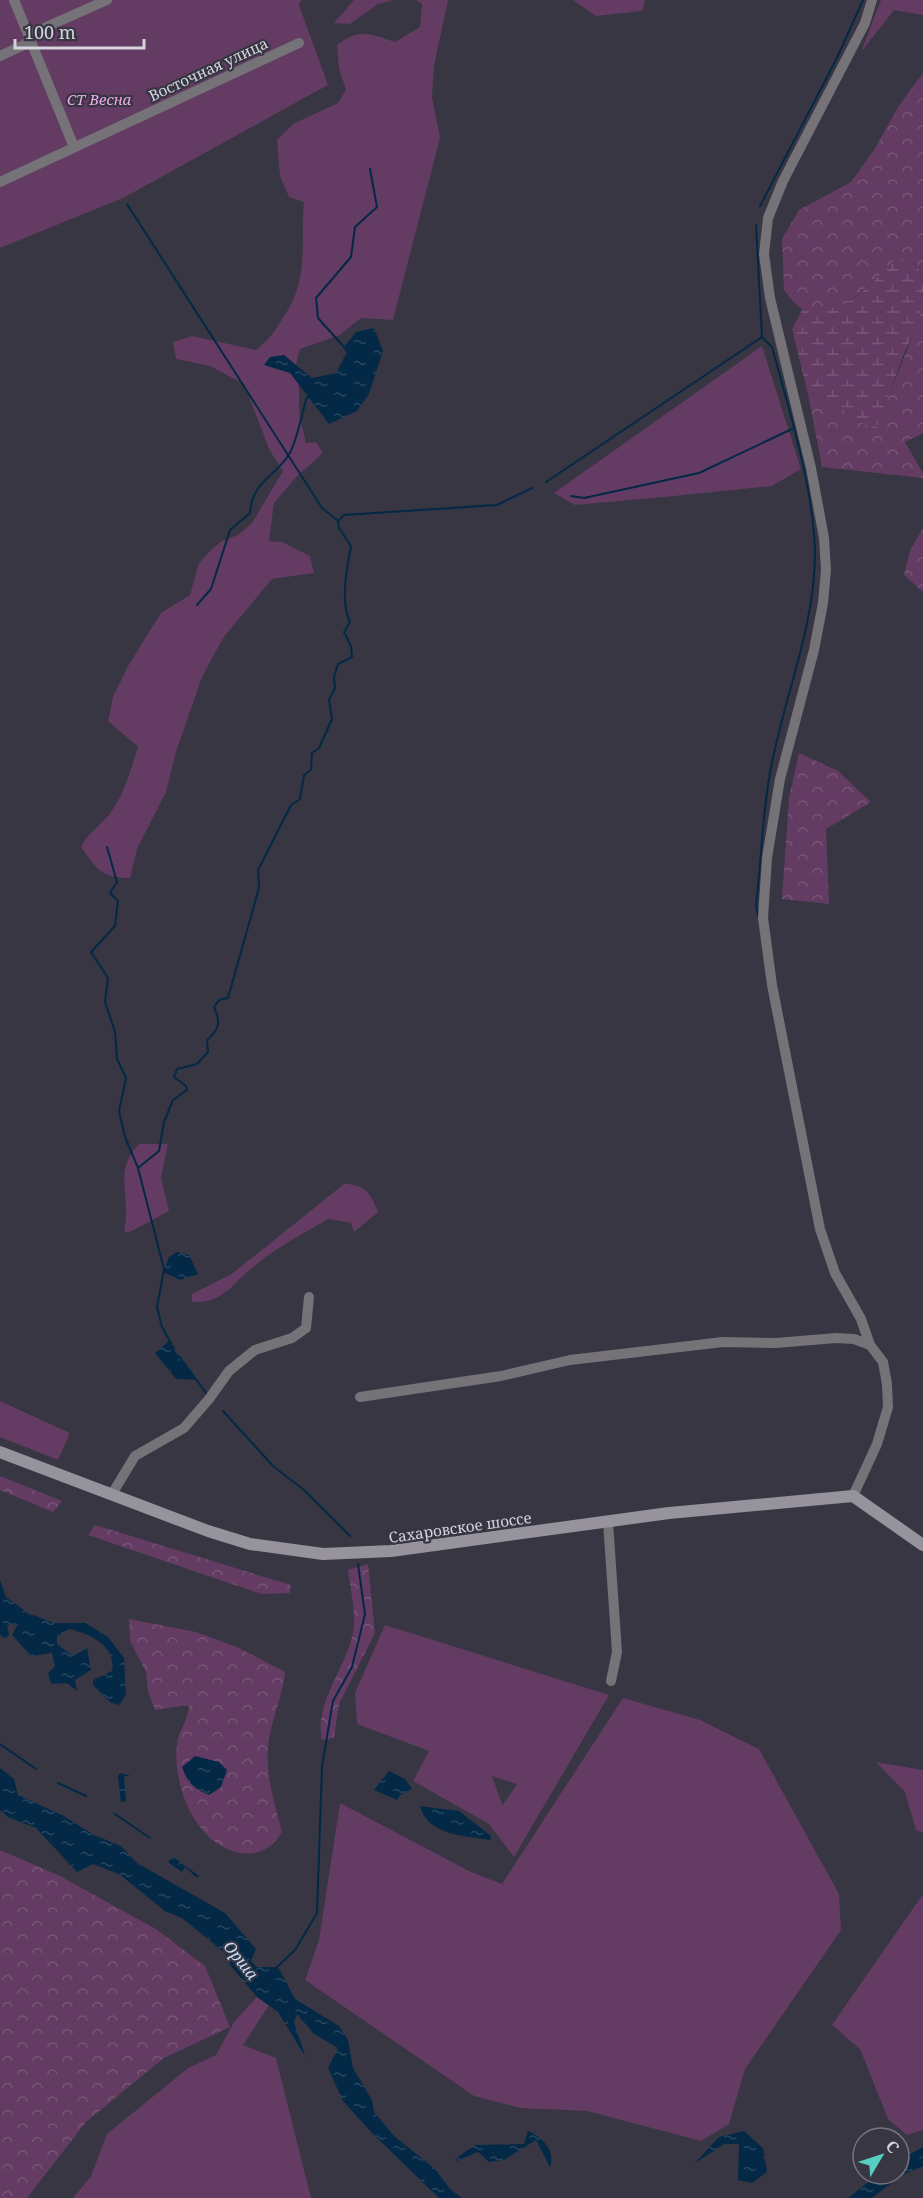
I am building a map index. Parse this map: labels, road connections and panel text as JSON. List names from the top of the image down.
{
  "streets": {
    "main road": ["Сахаровское шоссе"],
    "street": ["Восточная улица"]
  },
  "water": ["Орша"],
  "parks": ["СТ Весна"],
  "scale_bar": "100 m",
  "north": "top right"
}
